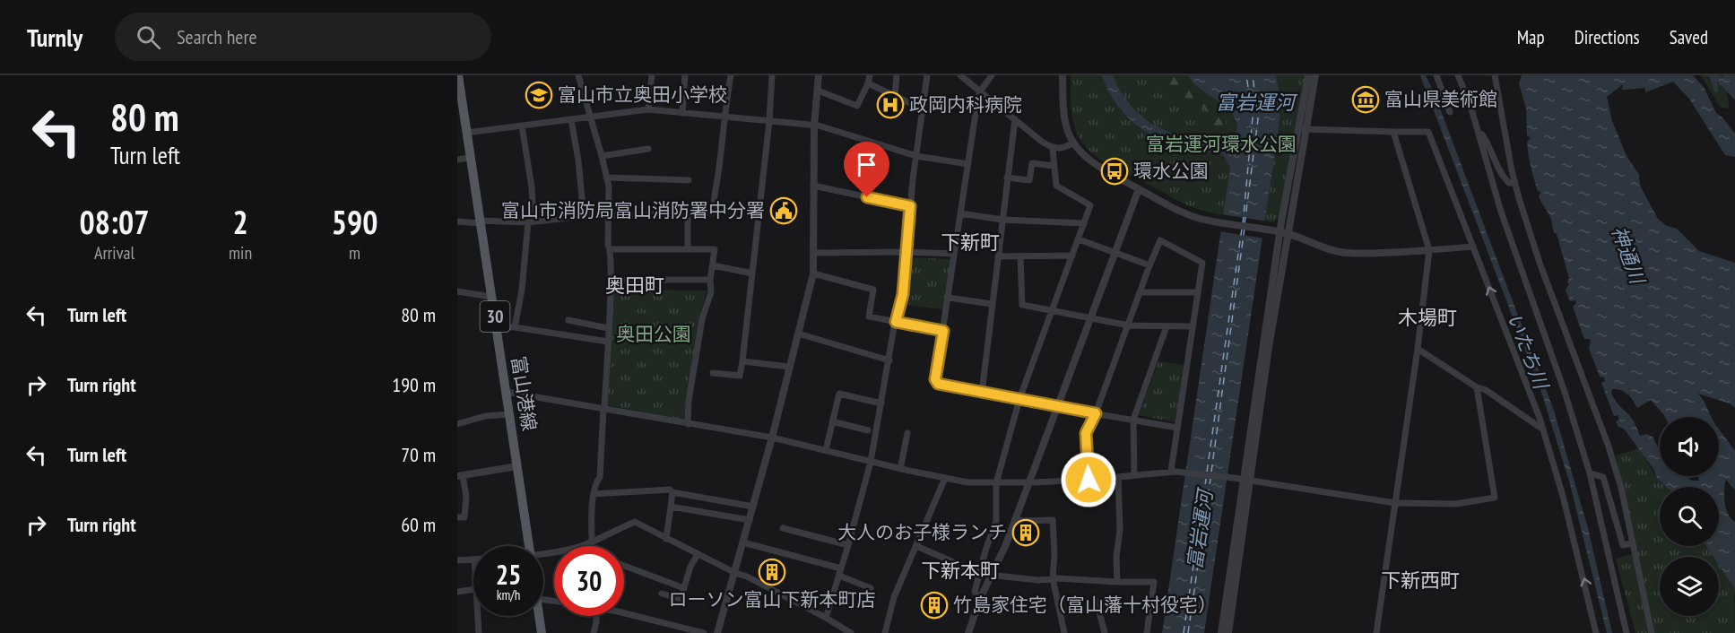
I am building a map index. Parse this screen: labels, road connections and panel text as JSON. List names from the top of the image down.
{
  "streets": {
    "main road": ["30", "富山港線"]
  },
  "districts": [
    "下新町",
    "奥田町",
    "木場町",
    "下新本町",
    "下新西町"
  ],
  "water": ["富岩運河", "神通川", "いたち川"],
  "parks": ["富岩運河環水公園", "奥田公園"],
  "places": {
    "school or university": ["富山市立奥田小学校"],
    "museum": ["富山県美術館"],
    "hospital": ["政岡内科病院"],
    "bus stop": ["環水公園"],
    "public building": ["富山市消防局富山消防署中分署"],
    "building": ["大人のお子様ランチ", "ローソン富山下新本町店", "竹島家住宅（富山藩十村役宅）"]
  },
  "page": {
    "header": "Turnly",
    "search": "Search here",
    "nav": ["Map", "Directions", "Saved"],
    "turn": ["80 m", "Turn left"],
    "eta": [
      "08:07",
      "Arrival",
      "2",
      "min",
      "590",
      "m"
    ],
    "list": [
      {
        "name": "Turn left",
        "value": "80 m"
      },
      {
        "name": "Turn right",
        "value": "190 m"
      },
      {
        "name": "Turn left",
        "value": "70 m"
      },
      {
        "name": "Turn right",
        "value": "60 m"
      }
    ],
    "speed": "25 km/h",
    "limit": "30"
  }
}
